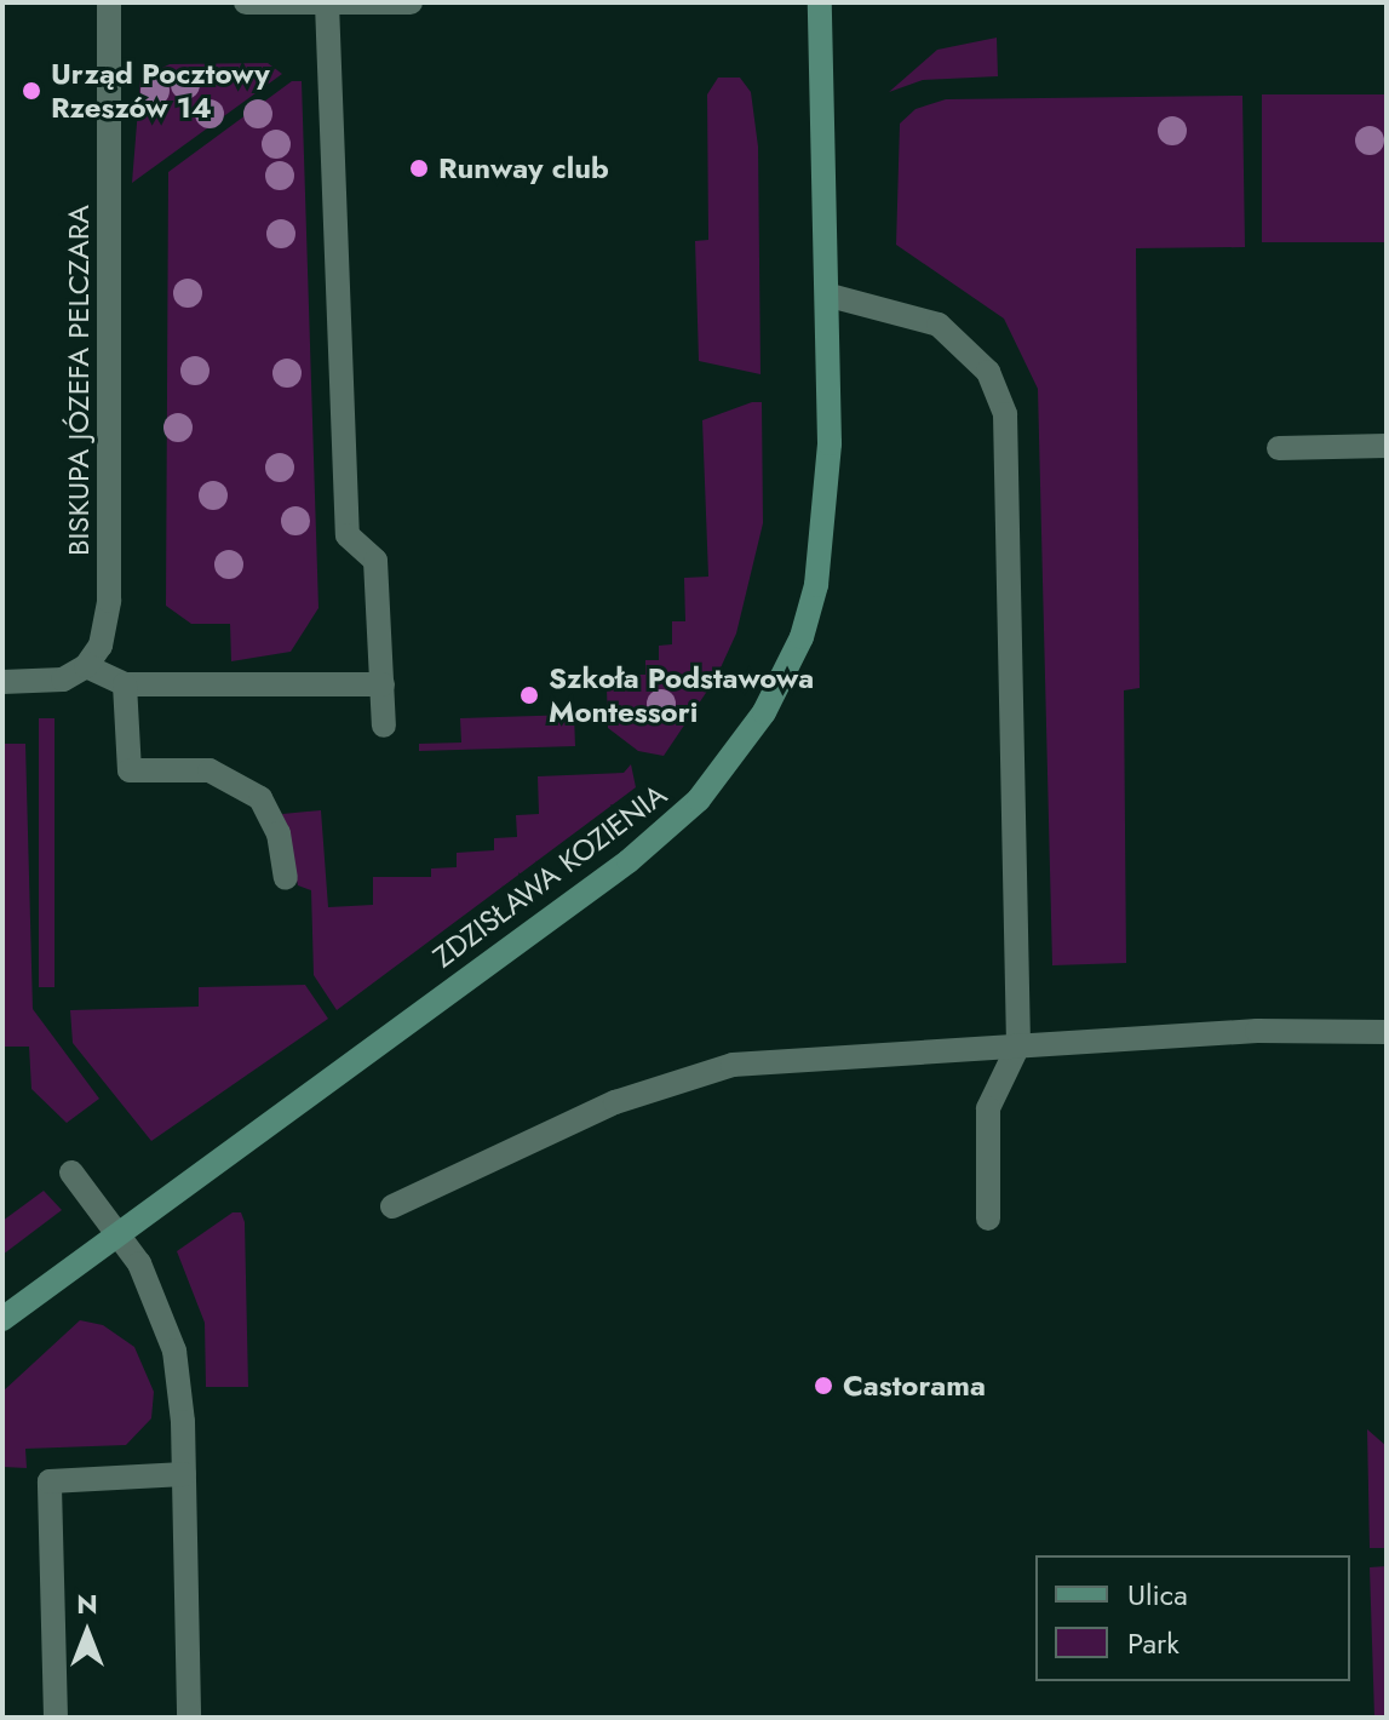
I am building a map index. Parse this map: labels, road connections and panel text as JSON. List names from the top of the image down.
{
  "streets": {
    "street": ["BISKUPA JÓZEFA PELCZARA", "ZDZISŁAWA KOZIENIA"]
  },
  "places": [
    "Urząd Pocztowy Rzeszów 14",
    "Runway club",
    "Szkoła Podstawowa Montessori",
    "Castorama"
  ],
  "legend": ["Ulica", "Park"],
  "north": "top"
}
